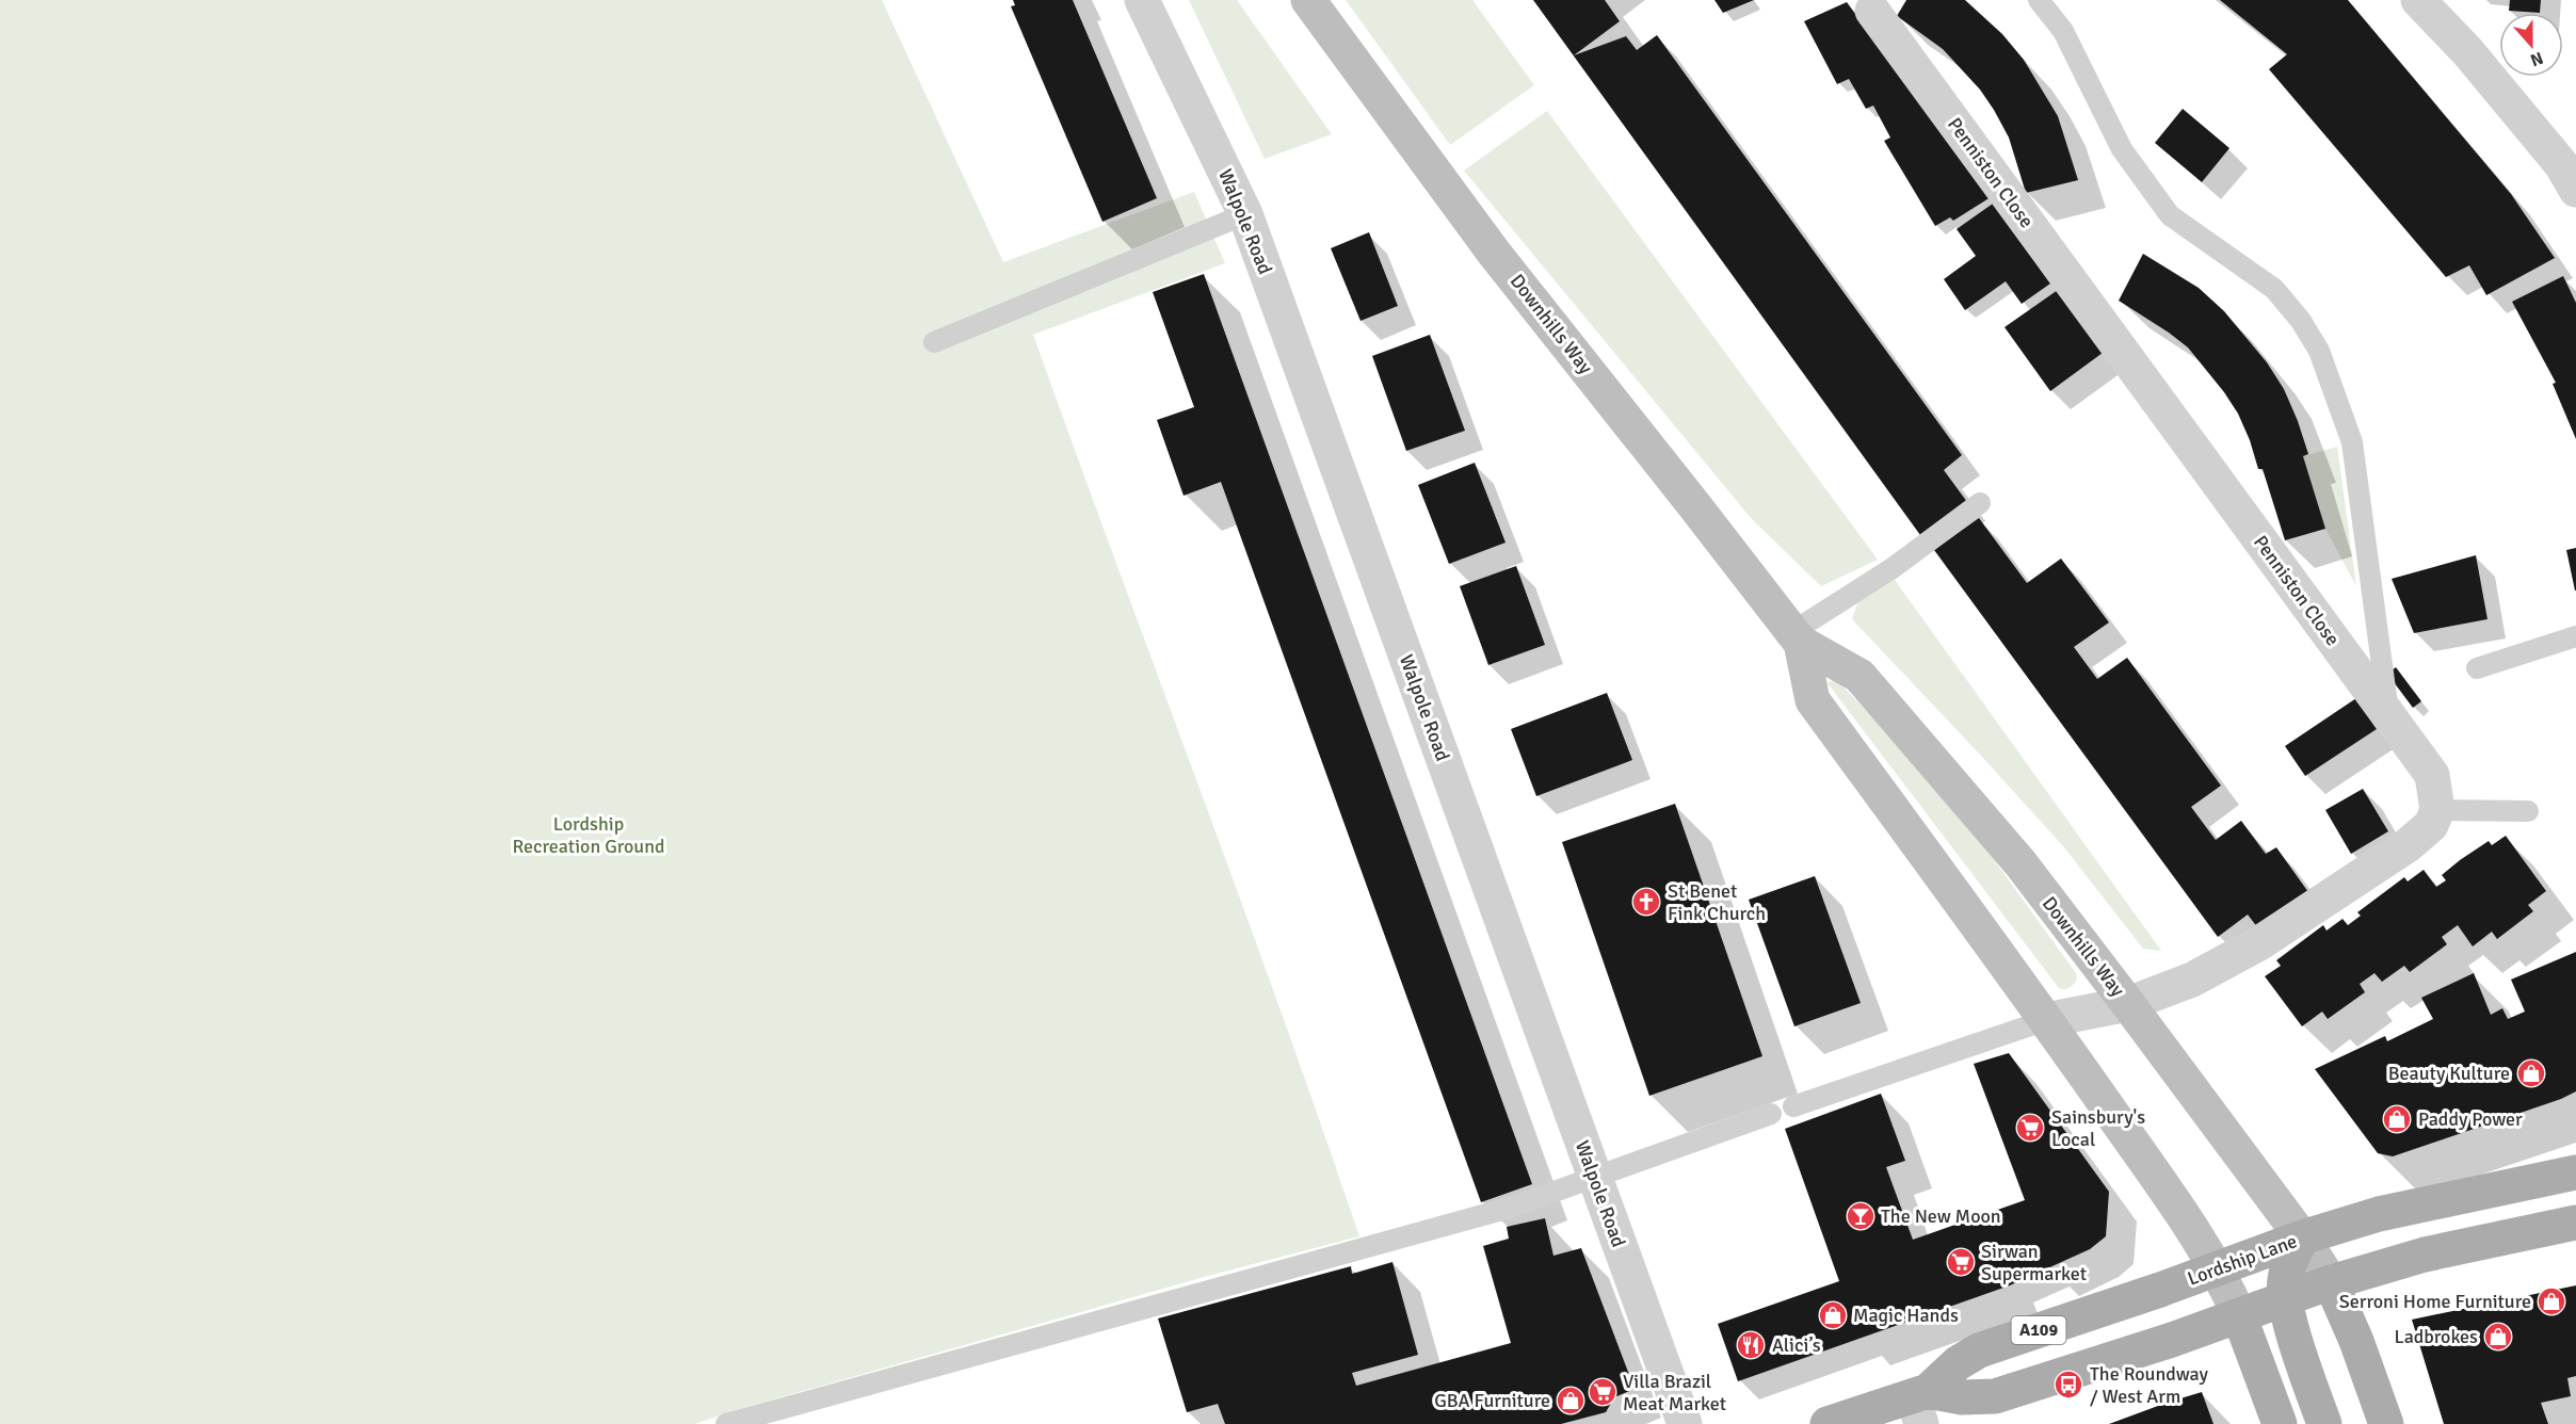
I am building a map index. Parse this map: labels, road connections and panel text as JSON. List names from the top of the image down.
{
  "streets": {
    "main road": ["Downhills Way", "Lordship Lane", "A109"],
    "street": ["Penniston Close", "Walpole Road"]
  },
  "crossings": [
    ["Downhills Way", "Lordship Lane"]
  ],
  "parks": ["Lordship Recreation Ground"],
  "places": {
    "church": ["St Benet Fink Church"],
    "shop": [
      "Beauty Kulture",
      "Paddy Power",
      "Serroni Home Furniture",
      "Magic Hands",
      "Ladbrokes",
      "GBA Furniture"
    ],
    "supermarket": ["Sainsbury's Local", "Sirwan Supermarket", "Villa Brazil Meat Market"],
    "bar": ["The New Moon"],
    "restaurant": ["Alici’s"],
    "bus stop": ["The Roundway / West Arm"]
  },
  "north": "bottom"
}
